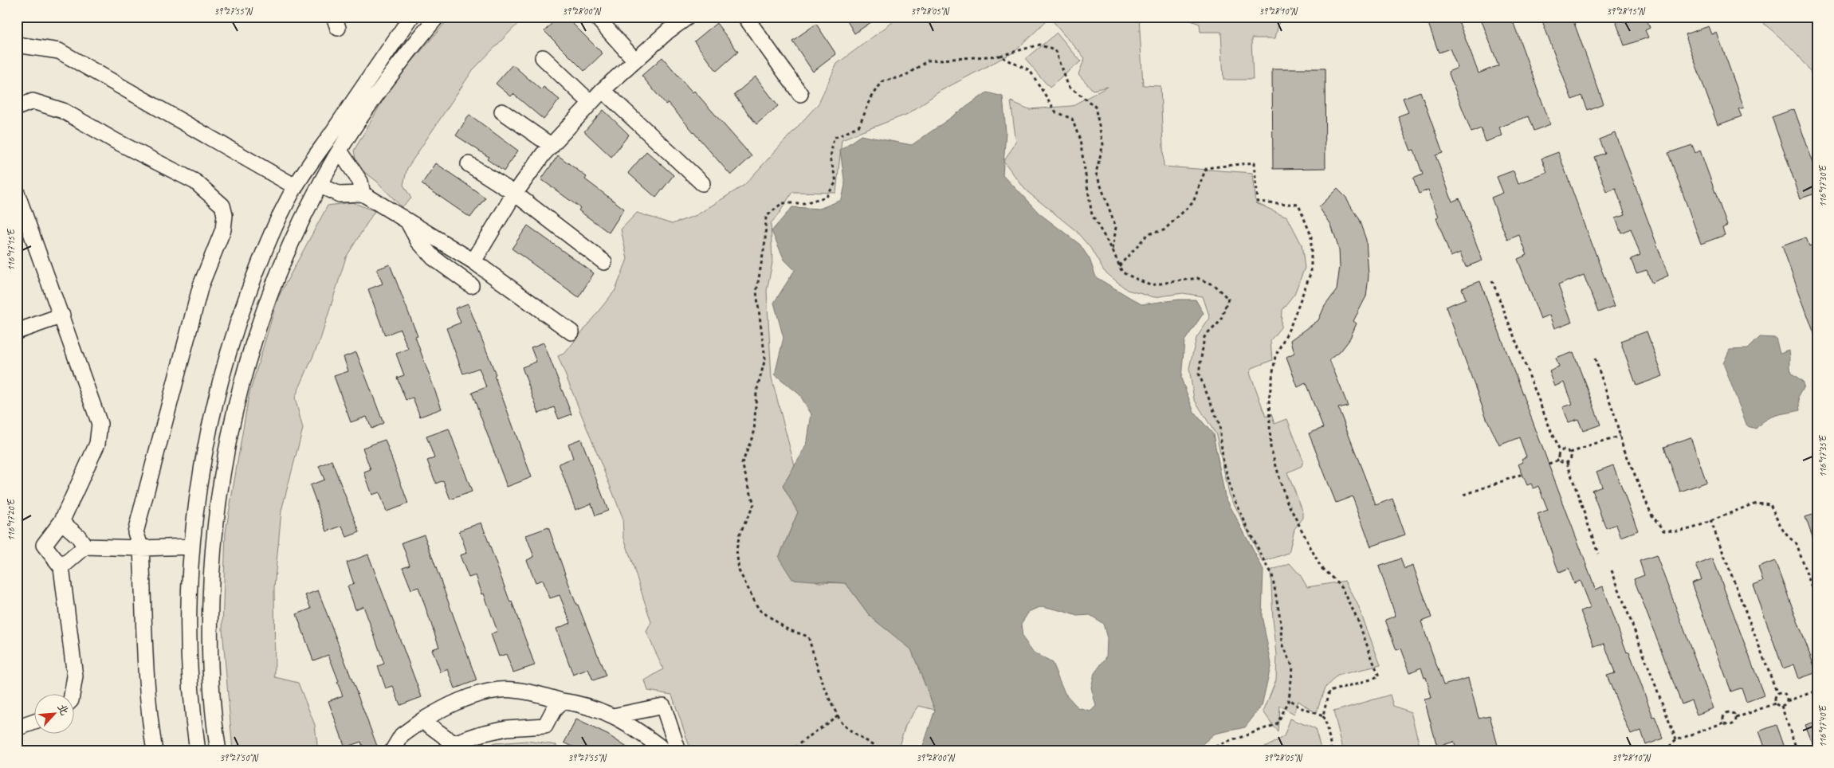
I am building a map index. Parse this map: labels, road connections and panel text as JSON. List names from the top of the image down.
{
  "north": "top right",
  "coordinates": [
    "39°27'55\"N",
    "39°28'00\"N",
    "39°28'05\"N",
    "39°28'10\"N",
    "39°28'15\"N",
    "116°17'30\"E",
    "116°17'15\"E",
    "116°17'35\"E",
    "116°17'20\"E",
    "116°17'40\"E",
    "39°27'50\"N"
  ]
}
